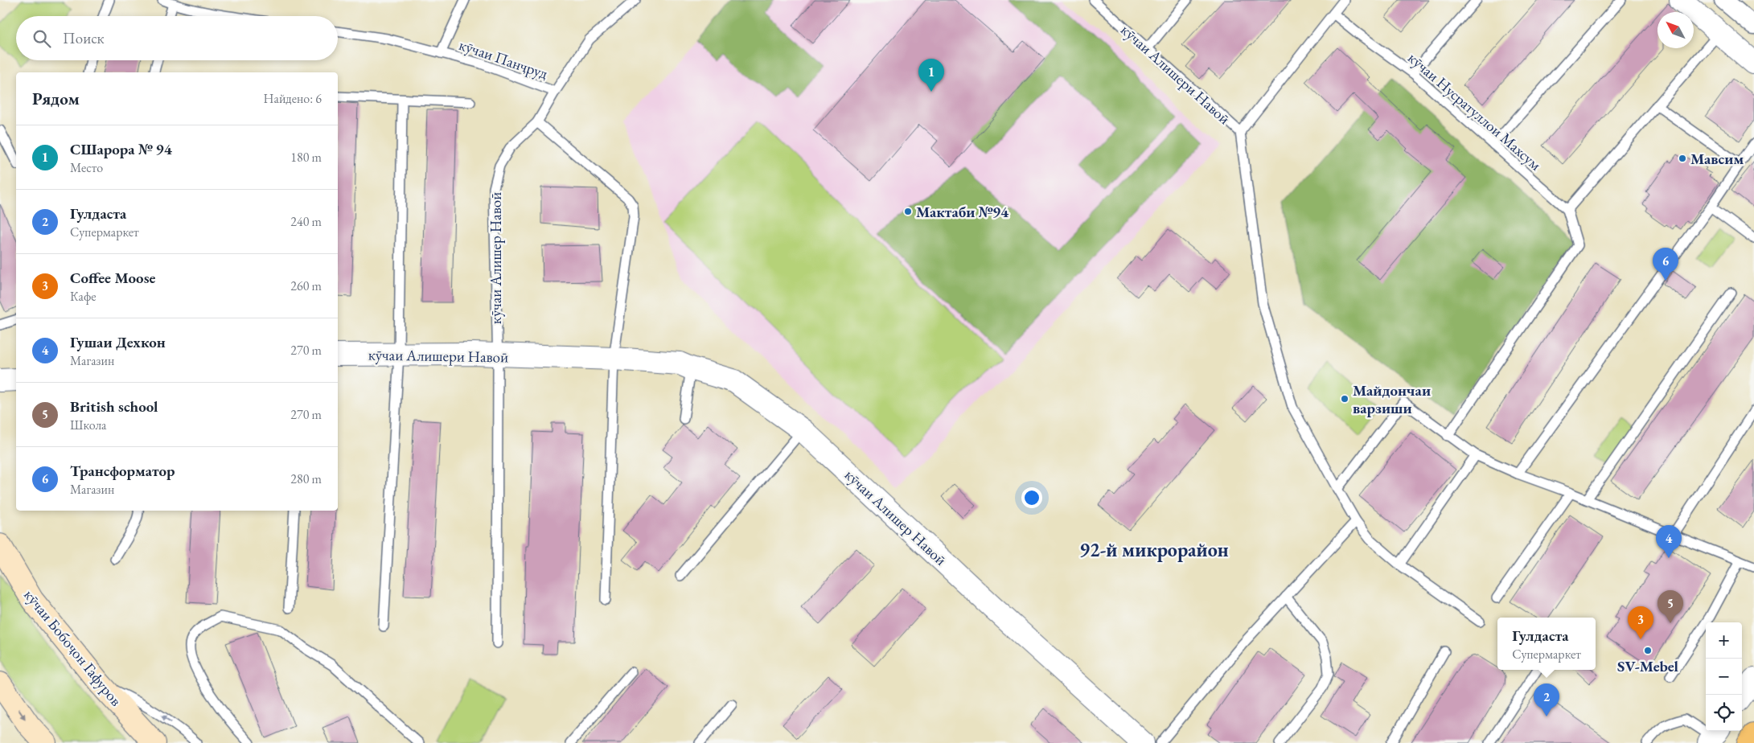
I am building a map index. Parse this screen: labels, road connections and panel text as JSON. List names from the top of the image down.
{
  "streets": {
    "main road": ["кӯчаи Бобоҷон Гафуров"],
    "street": ["кӯчаи Алишери Навоӣ", "кӯчаи Алишер Навоӣ"],
    "lane": ["кӯчаи Панҷруд", "кӯчаи Нусратуллои Махсум"]
  },
  "crossings": [
    ["кӯчаи Панҷруд", "кӯчаи Алишер Навоӣ"],
    ["кӯчаи Алишери Навоӣ", "кӯчаи Алишер Навоӣ"]
  ],
  "districts": ["92-й микрорайон"],
  "places": [
    "Мавсим",
    "Мактаби №94",
    "Майдончаи варзиши",
    "SV-Mebel"
  ],
  "north": "top left",
  "page": {
    "search": "Поиск",
    "pins": [
      "1",
      "6",
      "4",
      "5",
      "3",
      "2"
    ],
    "heading": ["Рядом", "Найдено: 6"],
    "list": [
      {
        "mark": "1",
        "name": "СШарора № 94",
        "note": "Место",
        "value": "180 m"
      },
      {
        "mark": "2",
        "name": "Гулдаста",
        "note": "Супермаркет",
        "value": "240 m"
      },
      {
        "mark": "3",
        "name": "Coffee Moose",
        "note": "Кафе",
        "value": "260 m"
      },
      {
        "mark": "4",
        "name": "Гушаи Дехкон",
        "note": "Магазин",
        "value": "270 m"
      },
      {
        "mark": "5",
        "name": "British school",
        "note": "Школа",
        "value": "270 m"
      },
      {
        "mark": "6",
        "name": "Трансформатор",
        "note": "Магазин",
        "value": "280 m"
      }
    ],
    "popup": ["Гулдаста", "Супермаркет"],
    "map_buttons": ["+", "−"]
  }
}
